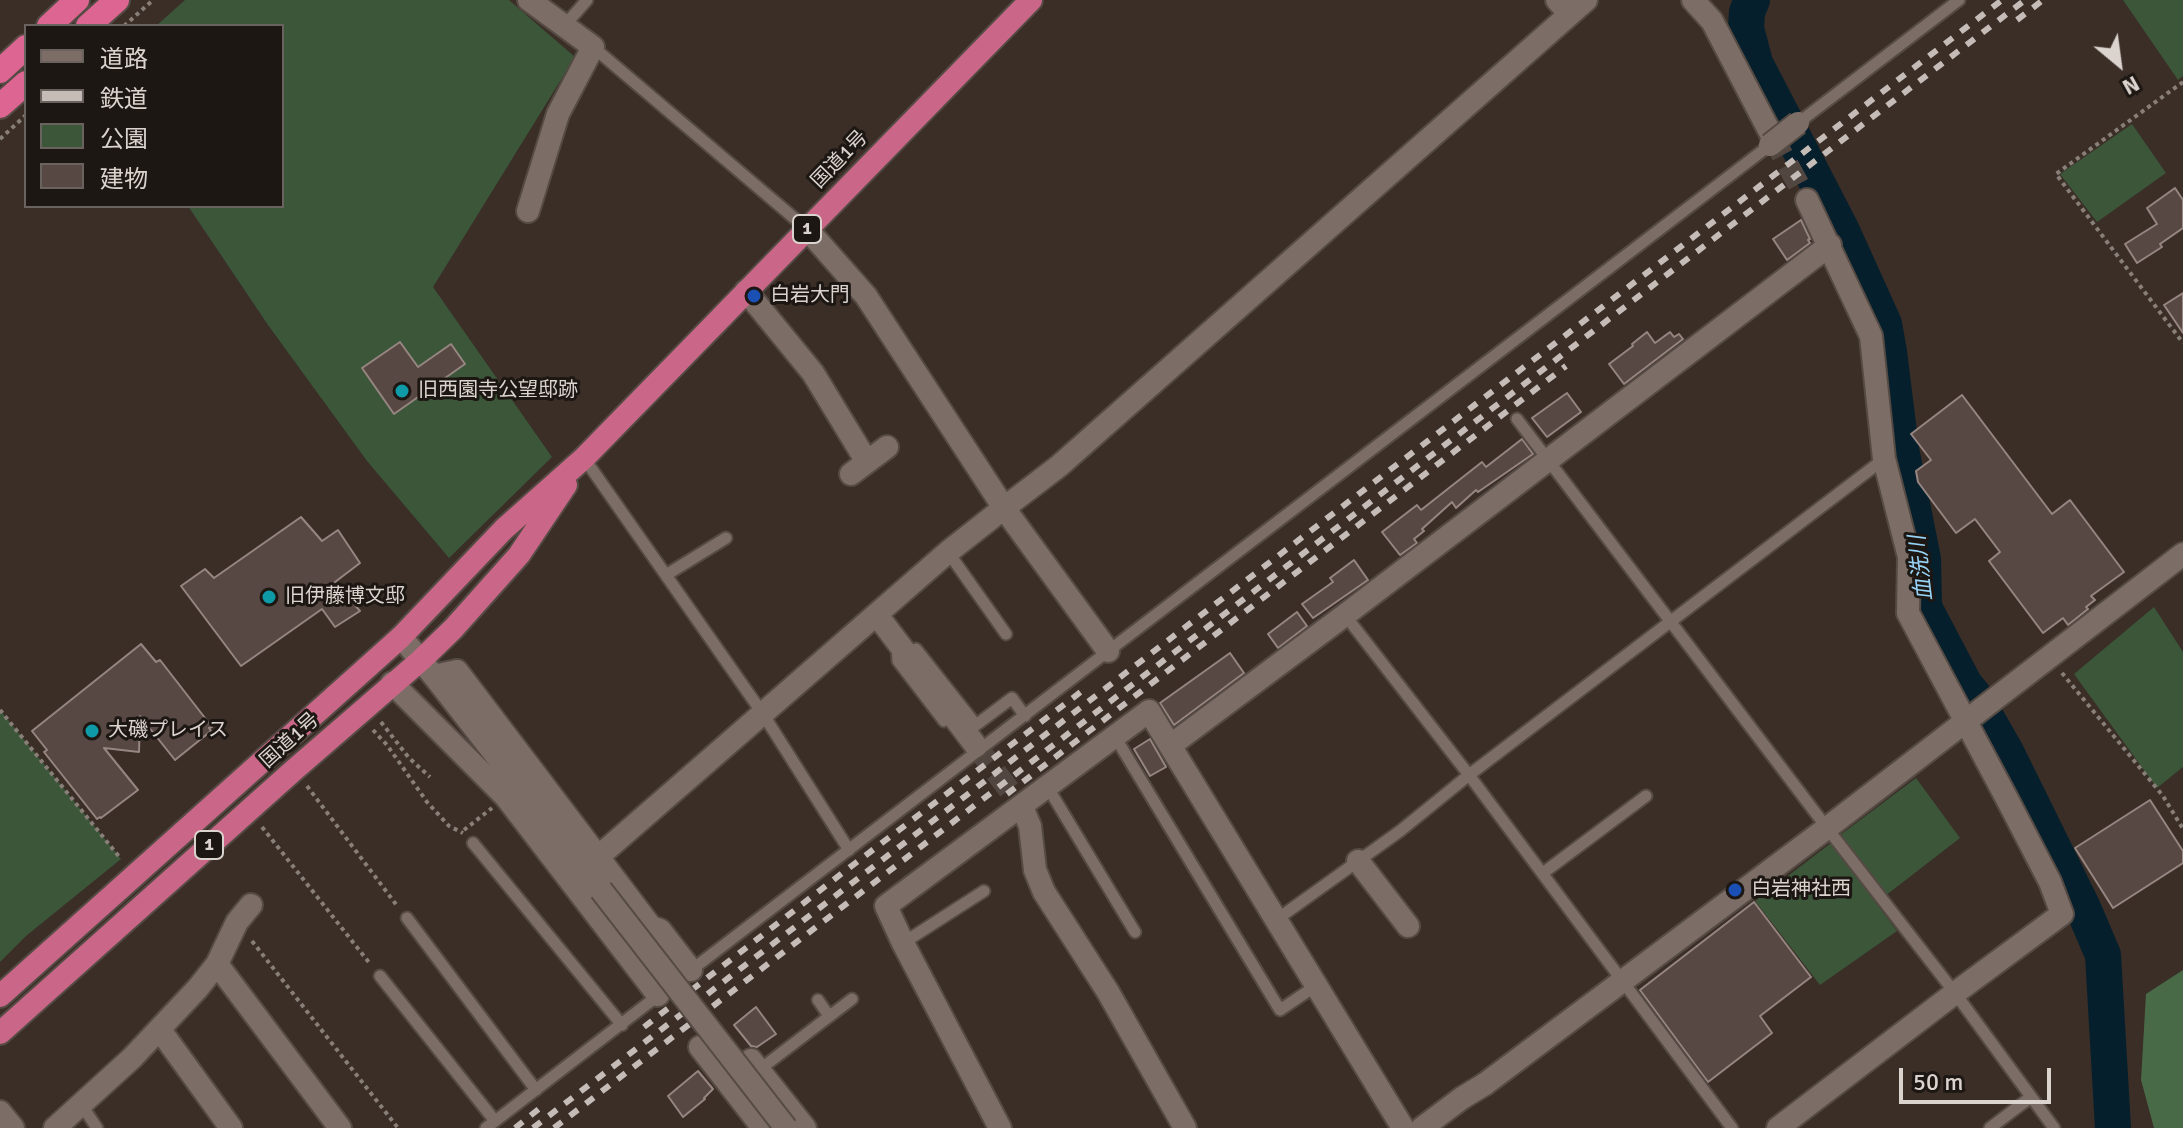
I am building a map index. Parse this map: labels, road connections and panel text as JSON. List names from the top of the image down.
{
  "streets": {
    "highway": ["国道1号", "1"]
  },
  "water": ["血洗川"],
  "places": [
    "白岩大門",
    "旧西園寺公望邸跡",
    "旧伊藤博文邸",
    "大磯プレイス",
    "白岩神社西"
  ],
  "legend": [
    "道路",
    "鉄道",
    "公園",
    "建物"
  ],
  "scale_bar": "50 m",
  "north": "bottom right"
}
